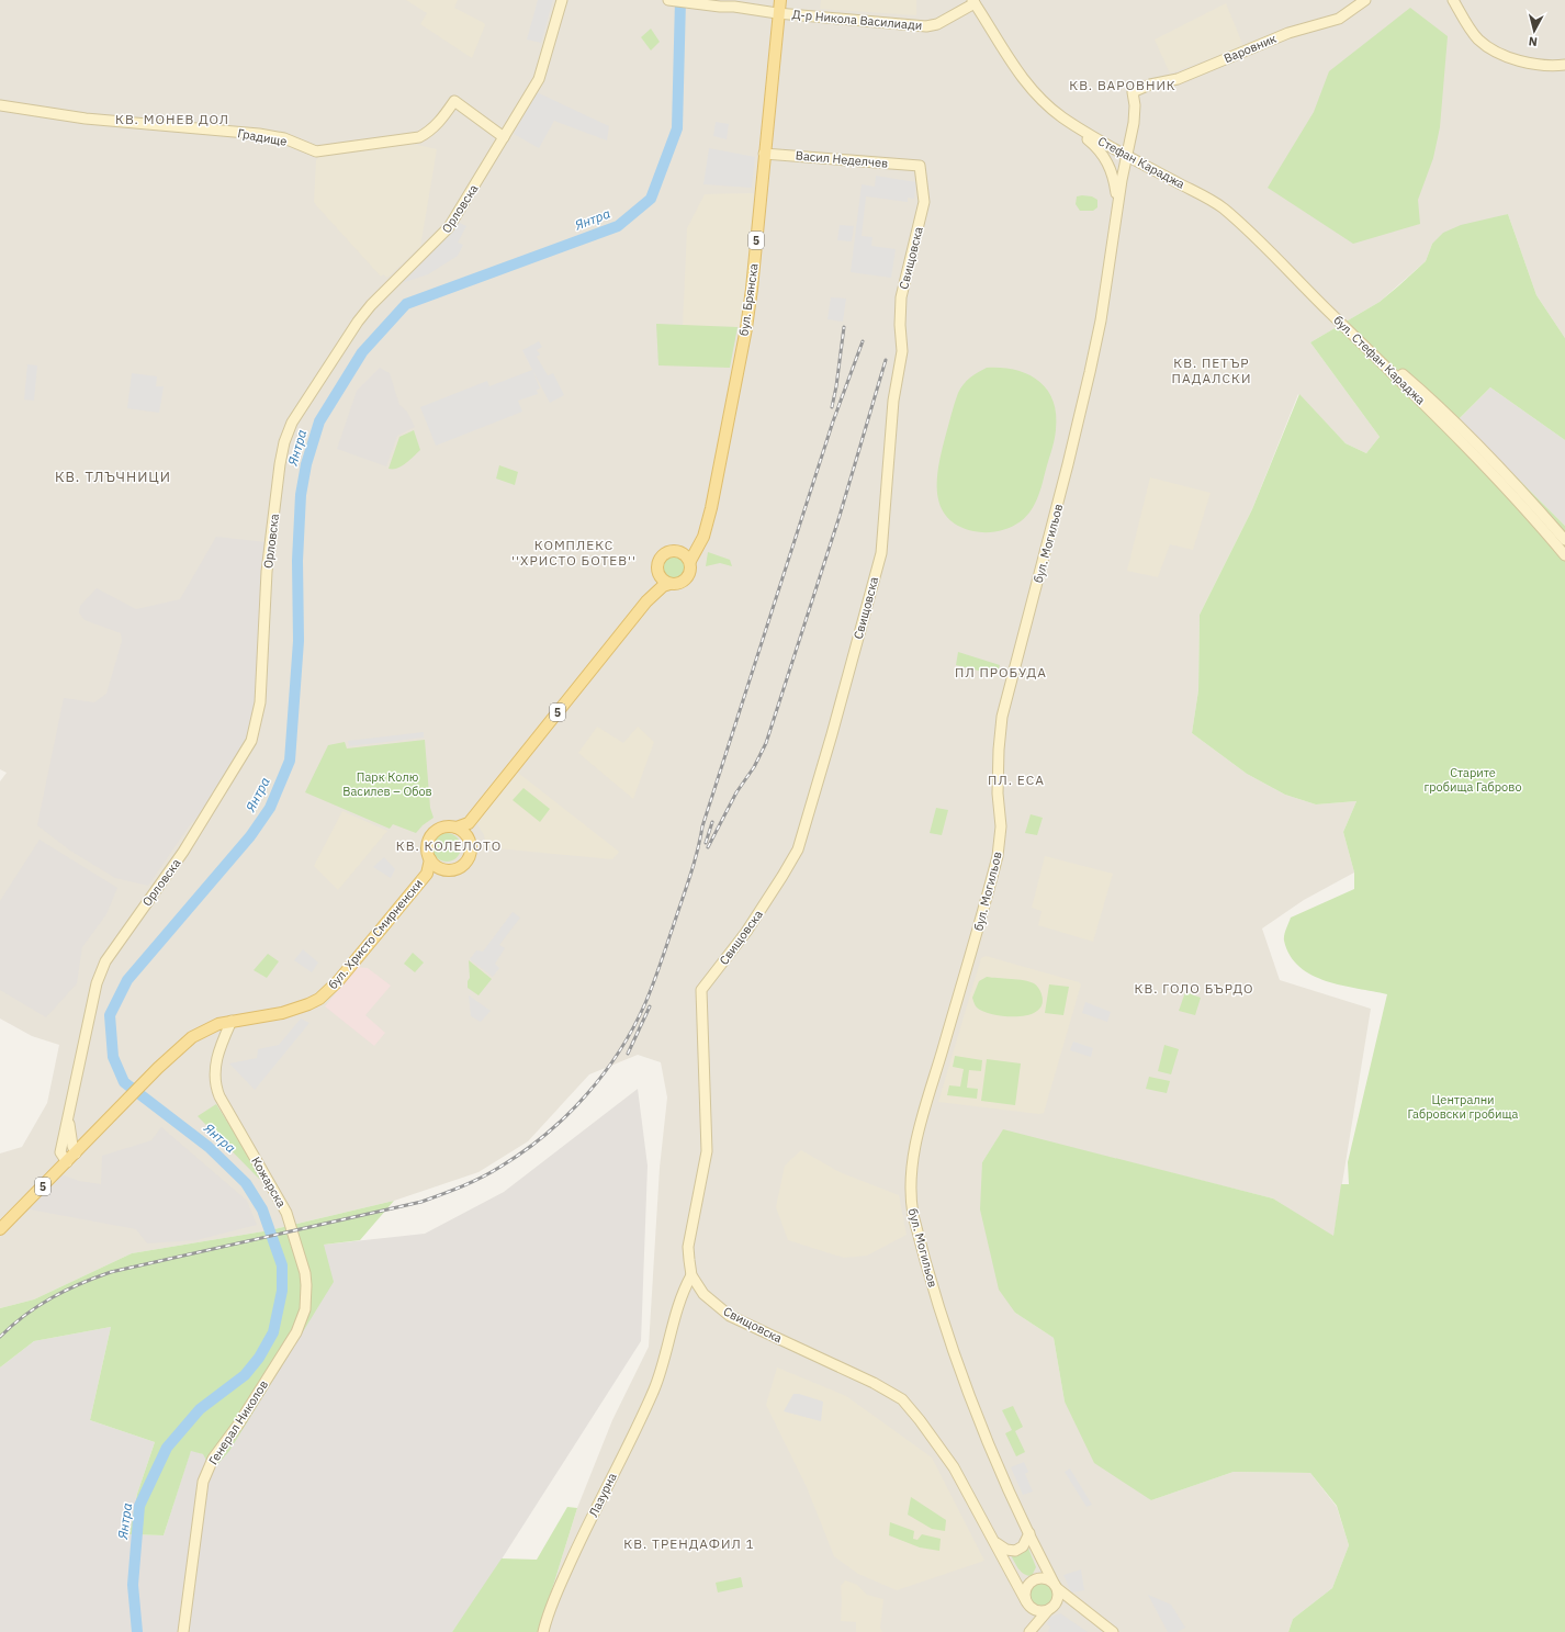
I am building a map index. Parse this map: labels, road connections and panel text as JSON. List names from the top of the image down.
{
  "streets": {
    "main road": ["5", "бул. Брянска", "бул. Христо Смирненски"],
    "street": [
      "Д-р Никола Василиади",
      "Варовник",
      "Градище",
      "Васил Неделчев",
      "Стефан Караджа",
      "Орловска",
      "Свищовска",
      "бул. Стефан Караджа",
      "бул. Могильов",
      "Кожарска",
      "Генерал Николов",
      "Лазурна"
    ]
  },
  "crossings": [
    ["Д-р Никола Василиади", "Стефан Караджа"],
    ["Д-р Никола Василиади", "бул. Брянска"],
    ["Варовник", "бул. Могильов"],
    ["Градище", "Орловска"],
    ["Васил Неделчев", "Свищовска"],
    ["Васил Неделчев", "бул. Брянска"],
    ["Стефан Караджа", "бул. Стефан Караджа"],
    ["Стефан Караджа", "бул. Могильов"],
    ["Орловска", "5"],
    ["Орловска", "бул. Христо Смирненски"],
    ["5", "бул. Брянска"],
    ["5", "бул. Христо Смирненски"],
    ["Свищовска", "бул. Могильов"],
    ["бул. Христо Смирненски", "Кожарска"],
    ["Кожарска", "Генерал Николов"]
  ],
  "districts": [
    "КВ. ВАРОВНИК",
    "КВ. МОНЕВ ДОЛ",
    "КВ. ПЕТЪР ПАДАЛСКИ",
    "КВ. ТЛЪЧНИЦИ",
    "КОМПЛЕКС ''ХРИСТО БОТЕВ''",
    "ПЛ ПРОБУДА",
    "ПЛ. ЕСА",
    "КВ. КОЛЕЛОТО",
    "КВ. ГОЛО БЪРДО",
    "КВ. ТРЕНДАФИЛ 1"
  ],
  "water": ["Янтра"],
  "parks": ["Старите гробища Габрово", "Парк Колю Василев – Обов", "Централни Габровски гробища"],
  "north": "bottom"
}
